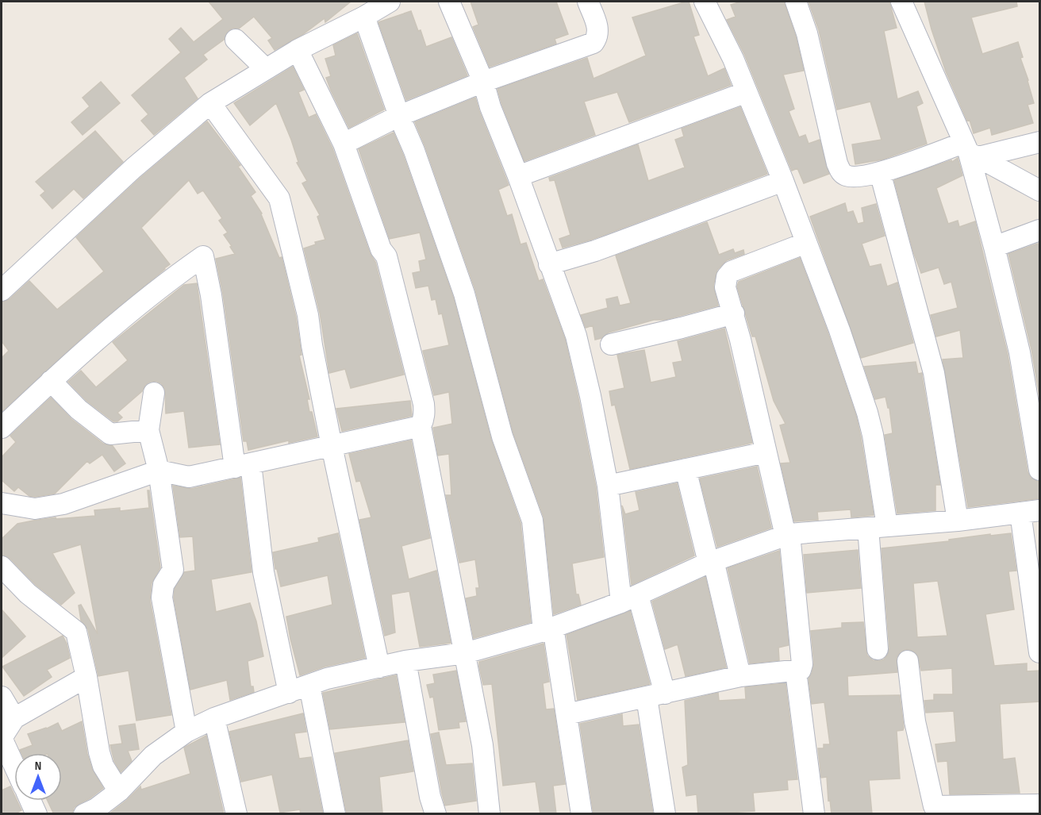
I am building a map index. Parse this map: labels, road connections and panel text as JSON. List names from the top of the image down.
{
  "north": "top"
}
